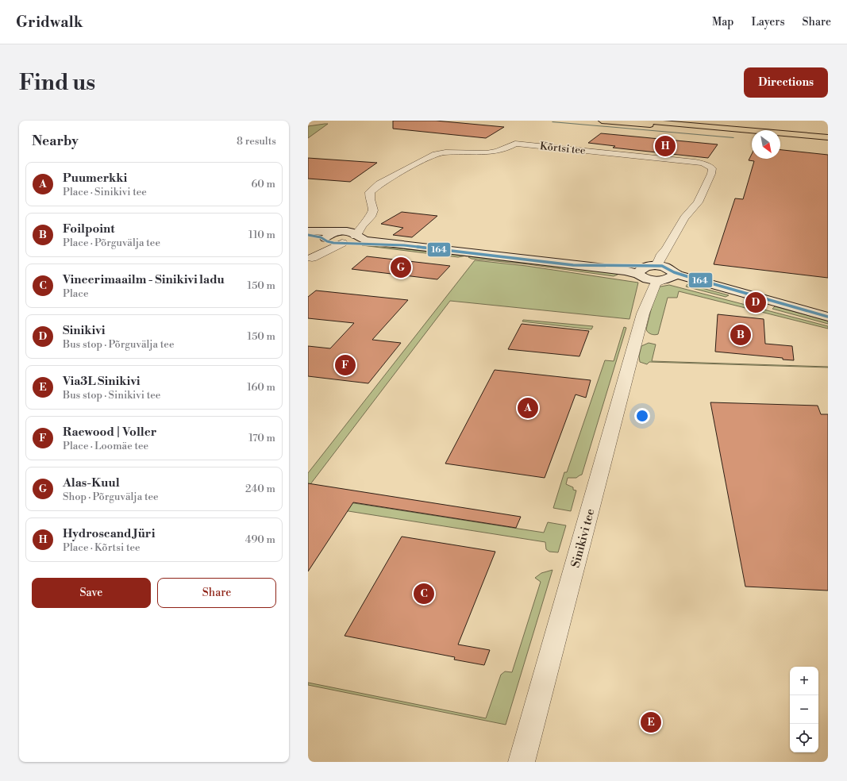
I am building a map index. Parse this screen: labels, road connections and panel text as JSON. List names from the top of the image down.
{
  "streets": {
    "street": ["Kõrtsi tee", "Sinikivi tee"]
  },
  "crossings": [
    ["Kõrtsi tee", "Sinikivi tee"]
  ],
  "lines": ["transit line 164"],
  "north": "bottom right",
  "page": {
    "header": "Gridwalk",
    "nav": ["Map", "Layers", "Share"],
    "buttons": [
      "Directions",
      ["Save", "Share"]
    ],
    "title": "Find us",
    "heading": ["Nearby", "8 results"],
    "pins": [
      "H",
      "G",
      "D",
      "B",
      "F",
      "A",
      "C",
      "E"
    ],
    "list": [
      {
        "mark": "A",
        "name": "Puumerkki",
        "note": "Place · Sinikivi tee",
        "value": "60 m"
      },
      {
        "mark": "B",
        "name": "Foilpoint",
        "note": "Place · Põrguvälja tee",
        "value": "110 m"
      },
      {
        "mark": "C",
        "name": "Vineerimaailm - Sinikivi ladu",
        "note": "Place",
        "value": "150 m"
      },
      {
        "mark": "D",
        "name": "Sinikivi",
        "note": "Bus stop · Põrguvälja tee",
        "value": "150 m"
      },
      {
        "mark": "E",
        "name": "Via3L Sinikivi",
        "note": "Bus stop · Sinikivi tee",
        "value": "160 m"
      },
      {
        "mark": "F",
        "name": "Raewood | Voller",
        "note": "Place · Loomäe tee",
        "value": "170 m"
      },
      {
        "mark": "G",
        "name": "Alas-Kuul",
        "note": "Shop · Põrguvälja tee",
        "value": "240 m"
      },
      {
        "mark": "H",
        "name": "Hydroscand Jüri",
        "note": "Place · Kõrtsi tee",
        "value": "490 m"
      }
    ],
    "map_buttons": ["+", "−"]
  }
}
